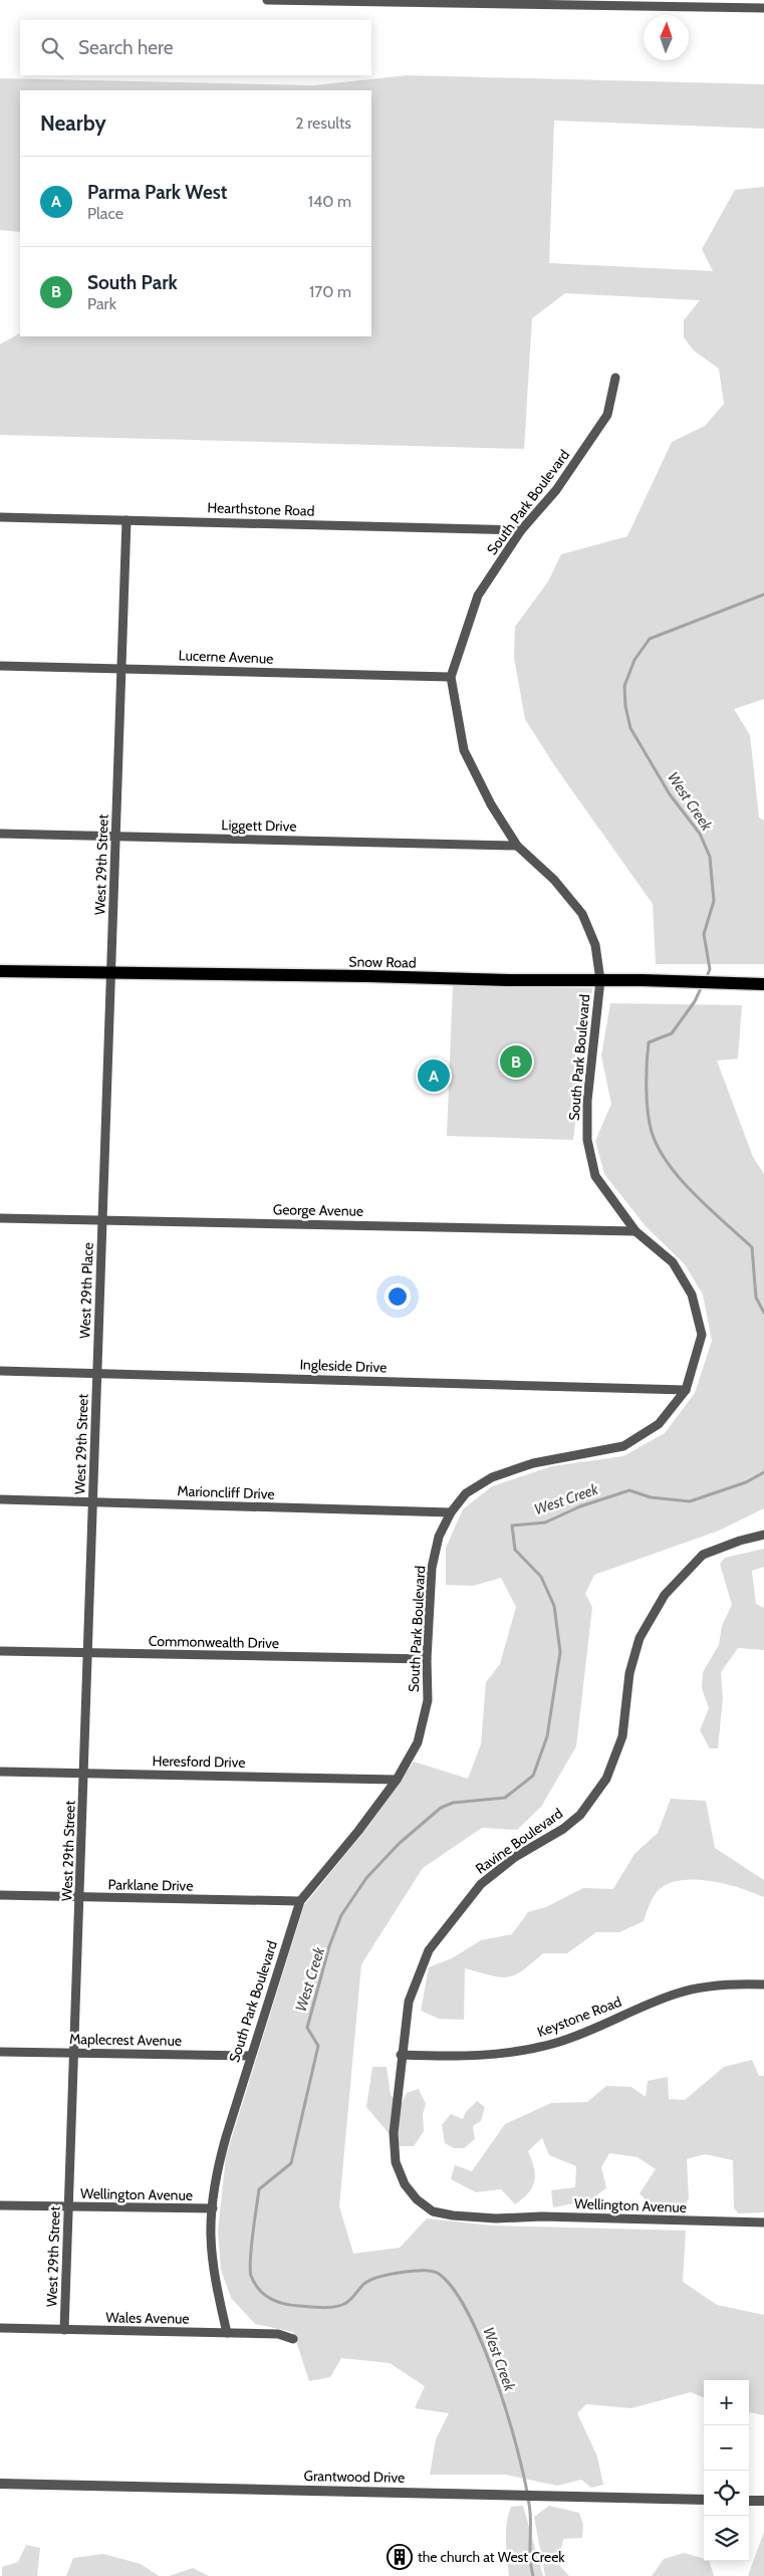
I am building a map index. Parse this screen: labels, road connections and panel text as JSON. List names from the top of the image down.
{
  "streets": {
    "main road": ["Snow Road"],
    "street": [
      "South Park Boulevard",
      "Hearthstone Road",
      "Lucerne Avenue",
      "Liggett Drive",
      "West 29th Street",
      "George Avenue",
      "West 29th Place",
      "Ingleside Drive",
      "Marioncliff Drive",
      "Commonwealth Drive",
      "Heresford Drive",
      "Ravine Boulevard",
      "Parklane Drive",
      "Keystone Road",
      "Maplecrest Avenue",
      "Wellington Avenue",
      "Wales Avenue",
      "Grantwood Drive"
    ]
  },
  "crossings": [
    ["South Park Boulevard", "Hearthstone Road"],
    ["South Park Boulevard", "Lucerne Avenue"],
    ["South Park Boulevard", "Liggett Drive"],
    ["South Park Boulevard", "Snow Road"],
    ["South Park Boulevard", "George Avenue"],
    ["South Park Boulevard", "Ingleside Drive"],
    ["South Park Boulevard", "Marioncliff Drive"],
    ["South Park Boulevard", "Commonwealth Drive"],
    ["South Park Boulevard", "Heresford Drive"],
    ["South Park Boulevard", "Parklane Drive"],
    ["South Park Boulevard", "Maplecrest Avenue"],
    ["South Park Boulevard", "Wellington Avenue"],
    ["South Park Boulevard", "Wales Avenue"],
    ["Hearthstone Road", "West 29th Street"],
    ["Lucerne Avenue", "West 29th Street"],
    ["Liggett Drive", "West 29th Street"],
    ["West 29th Street", "Snow Road"],
    ["West 29th Street", "West 29th Place"],
    ["West 29th Street", "Ingleside Drive"],
    ["West 29th Street", "Marioncliff Drive"],
    ["West 29th Street", "Commonwealth Drive"],
    ["West 29th Street", "Heresford Drive"],
    ["West 29th Street", "Parklane Drive"],
    ["West 29th Street", "Maplecrest Avenue"],
    ["West 29th Street", "Wellington Avenue"],
    ["West 29th Street", "Wales Avenue"],
    ["George Avenue", "West 29th Place"],
    ["West 29th Place", "Ingleside Drive"],
    ["Ravine Boulevard", "Keystone Road"],
    ["Ravine Boulevard", "Wellington Avenue"]
  ],
  "water": ["West Creek"],
  "places": {
    "building": ["the church at West Creek"]
  },
  "north": "top",
  "page": {
    "search": "Search here",
    "heading": ["Nearby", "2 results"],
    "list": [
      {
        "mark": "A",
        "name": "Parma Park West",
        "note": "Place",
        "value": "140 m"
      },
      {
        "mark": "B",
        "name": "South Park",
        "note": "Park",
        "value": "170 m"
      }
    ],
    "pins": ["B", "A"],
    "map_buttons": ["+", "−"]
  }
}
